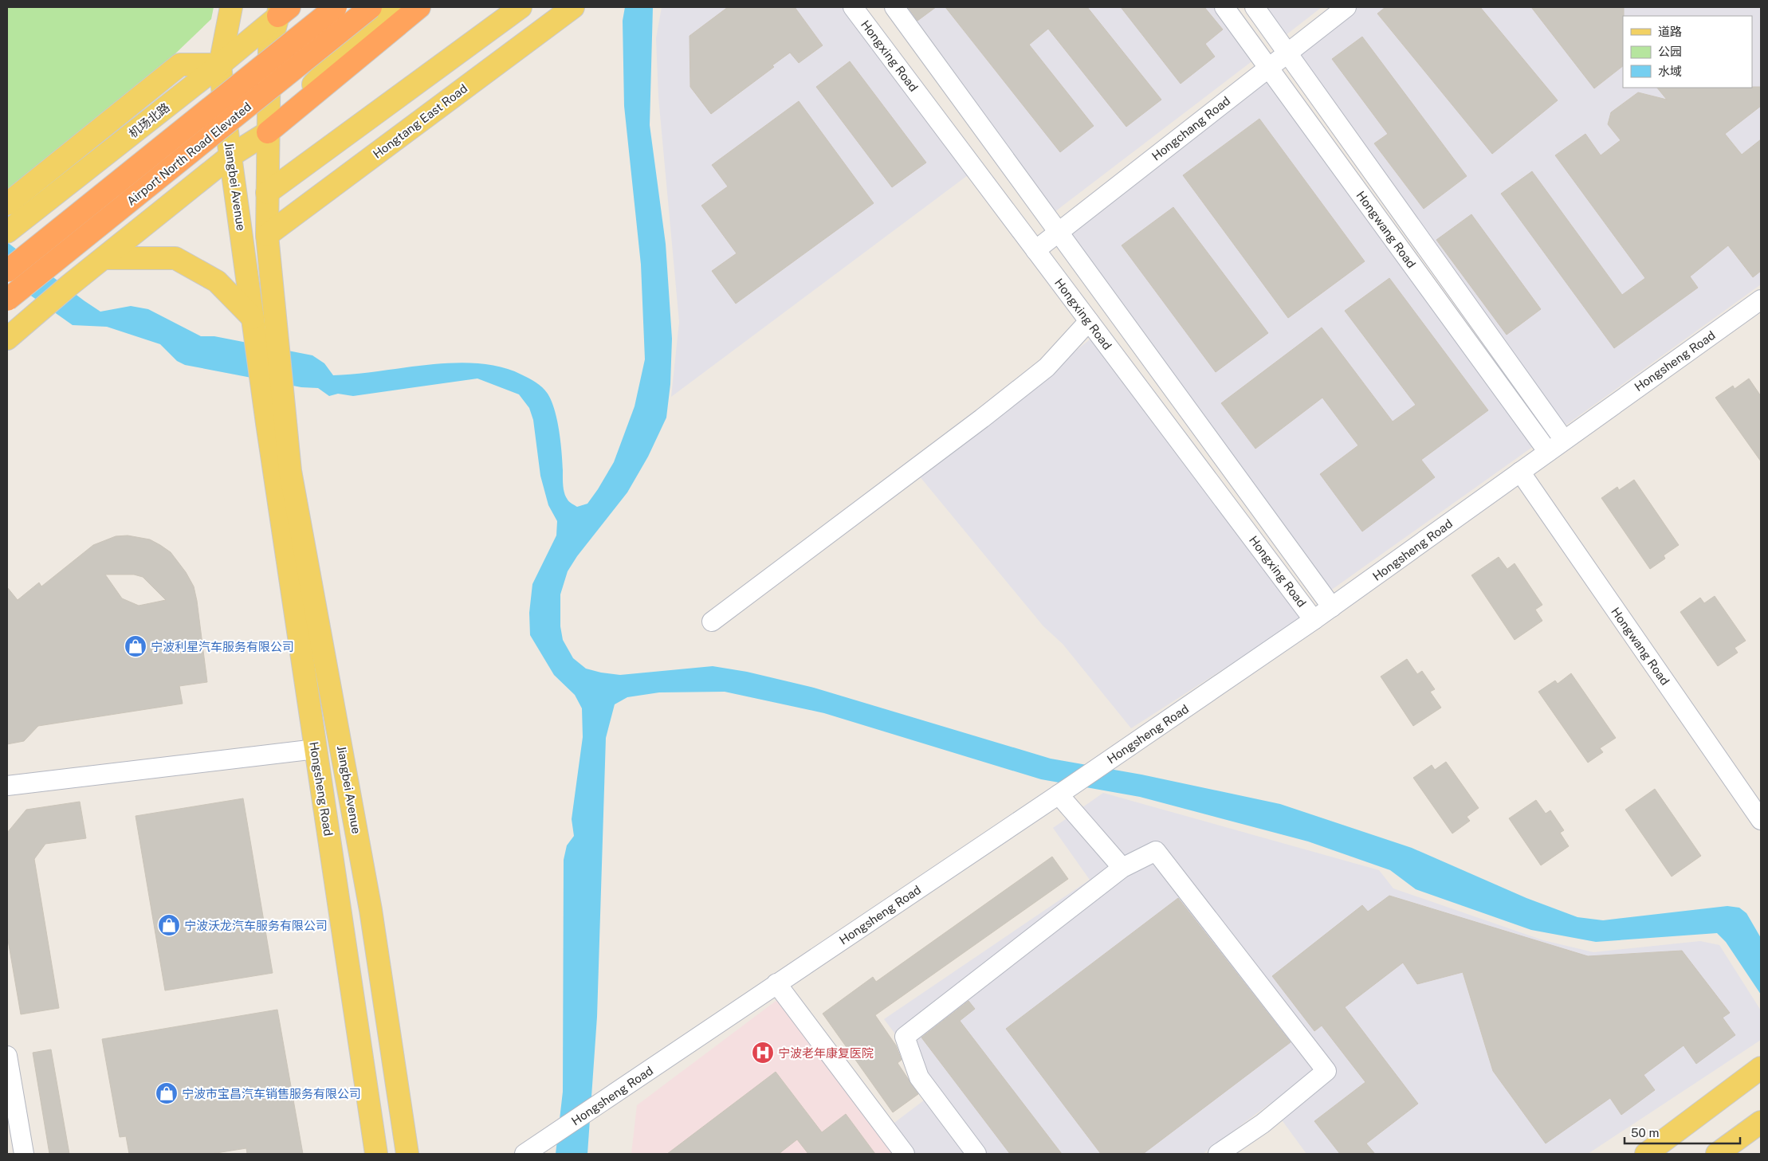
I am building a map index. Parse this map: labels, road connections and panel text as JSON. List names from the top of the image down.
{
  "streets": {
    "highway": ["Airport North Road Elevated"],
    "main road": [
      "机场北路",
      "Hongtang East Road",
      "Jiangbei Avenue",
      "Hongsheng Road"
    ],
    "street": ["Hongxing Road", "Hongchang Road", "Hongwang Road"]
  },
  "crossings": [
    ["Hongxing Road", "Hongchang Road"],
    ["Hongxing Road", "Hongsheng Road"],
    ["机场北路", "Jiangbei Avenue"],
    ["Hongchang Road", "Hongwang Road"],
    ["Jiangbei Avenue", "Hongsheng Road"],
    ["Hongwang Road", "Hongsheng Road"]
  ],
  "places": {
    "shop": ["宁波利星汽车服务有限公司", "宁波沃龙汽车服务有限公司", "宁波市宝昌汽车销售服务有限公司"],
    "hospital": ["宁波老年康复医院"]
  },
  "legend": ["道路", "公园", "水域"],
  "scale_bar": "50 m"
}
